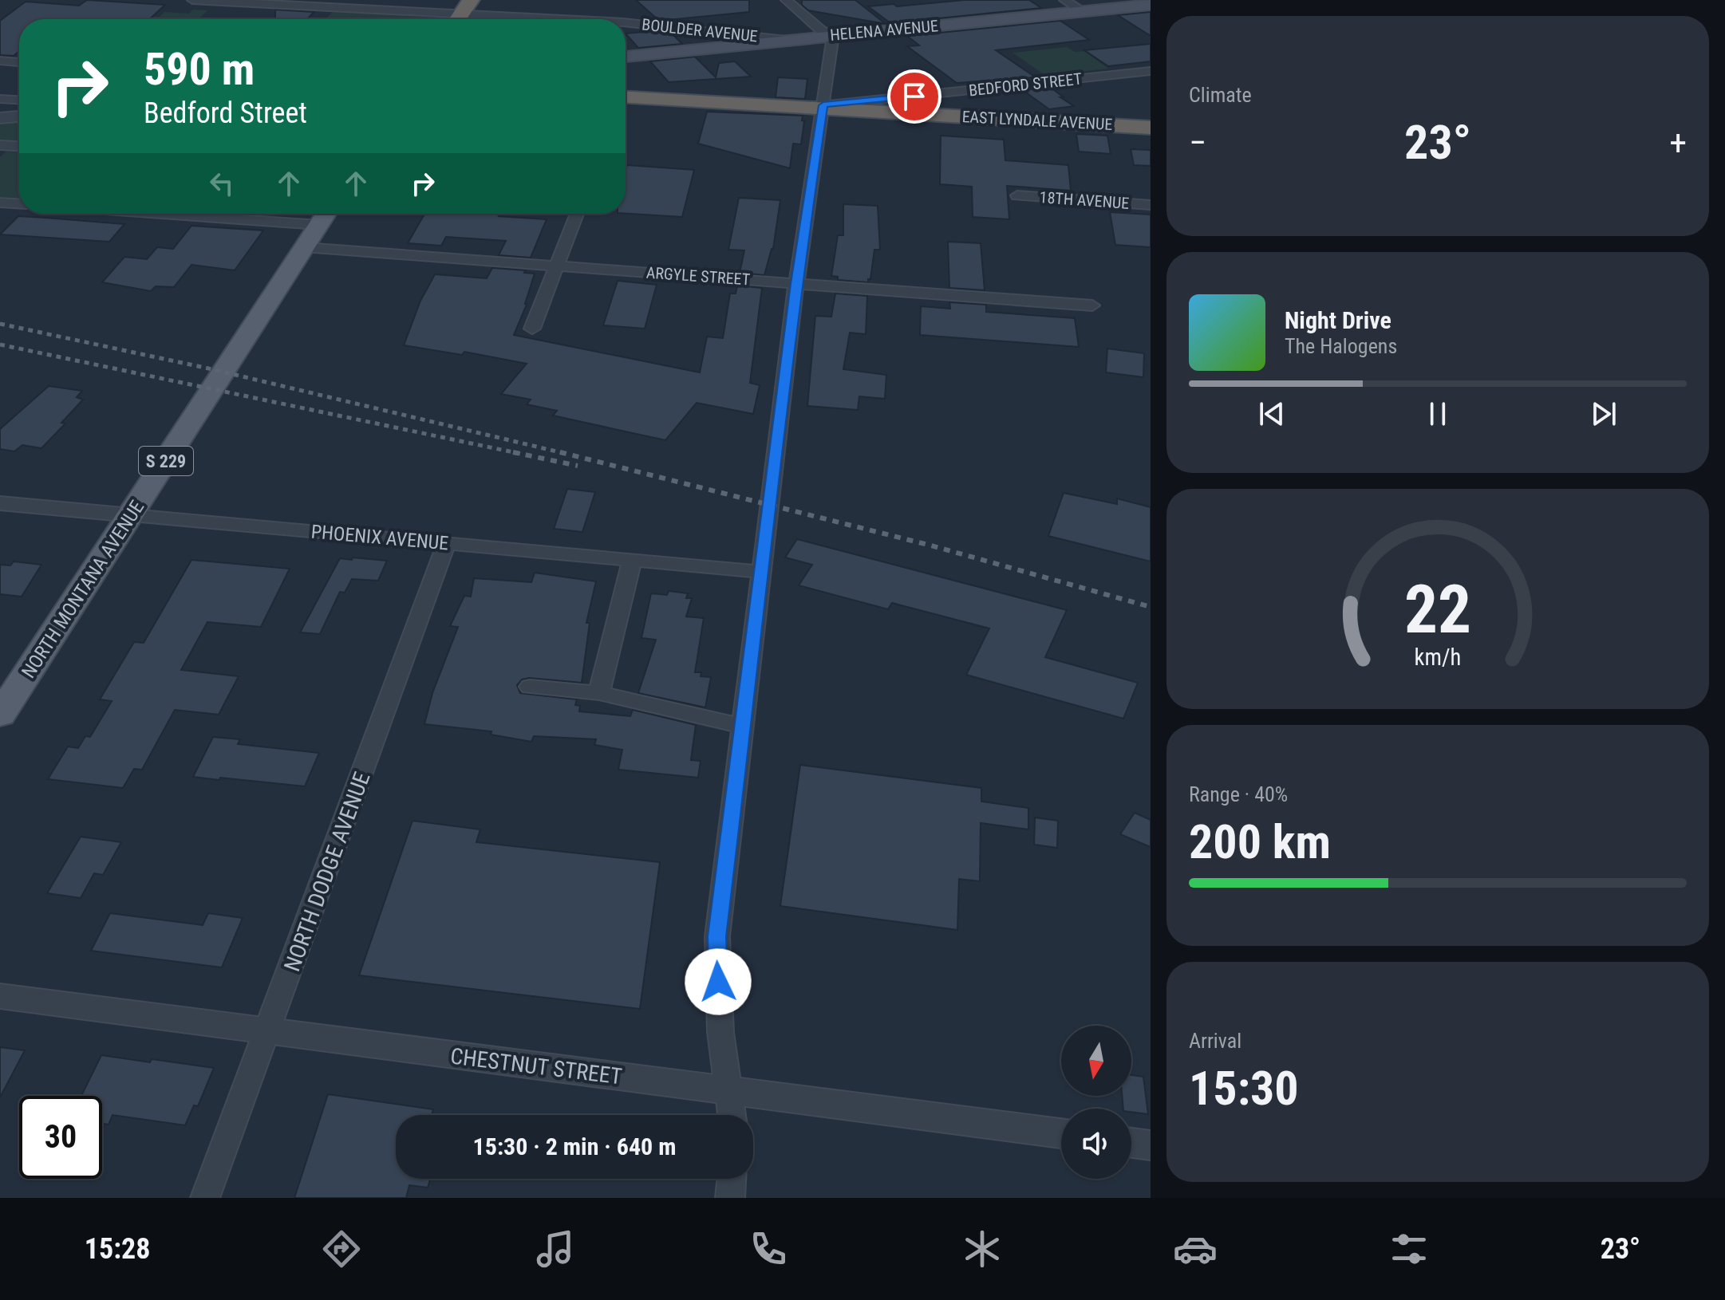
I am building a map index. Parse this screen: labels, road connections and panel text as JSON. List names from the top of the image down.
{
  "streets": {
    "highway": ["EAST LYNDALE AVENUE"],
    "main road": ["HELENA AVENUE", "S 229", "NORTH MONTANA AVENUE"],
    "street": [
      "BOULDER AVENUE",
      "BEDFORD STREET",
      "18TH AVENUE",
      "ARGYLE STREET",
      "PHOENIX AVENUE",
      "NORTH DODGE AVENUE",
      "CHESTNUT STREET"
    ]
  },
  "crossings": [
    ["BOULDER AVENUE", "HELENA AVENUE"],
    ["BEDFORD STREET", "EAST LYNDALE AVENUE"],
    ["ARGYLE STREET", "NORTH MONTANA AVENUE"],
    ["PHOENIX AVENUE", "NORTH MONTANA AVENUE"],
    ["PHOENIX AVENUE", "NORTH DODGE AVENUE"],
    ["NORTH DODGE AVENUE", "CHESTNUT STREET"]
  ],
  "north": "bottom",
  "page": {
    "tile": [
      "Climate",
      ["Range · 40%", "200 km"],
      ["Arrival", "15:30"]
    ],
    "turn": ["590 m", "Bedford Street"],
    "heat": ["−", "23°", "+"],
    "song": ["Night Drive", "The Halogens"],
    "limit": "30",
    "trip": "15:30 · 2 min · 640 m",
    "tabs": ["15:28", "23°"],
    "gauge": ["22", "km/h"]
  }
}
